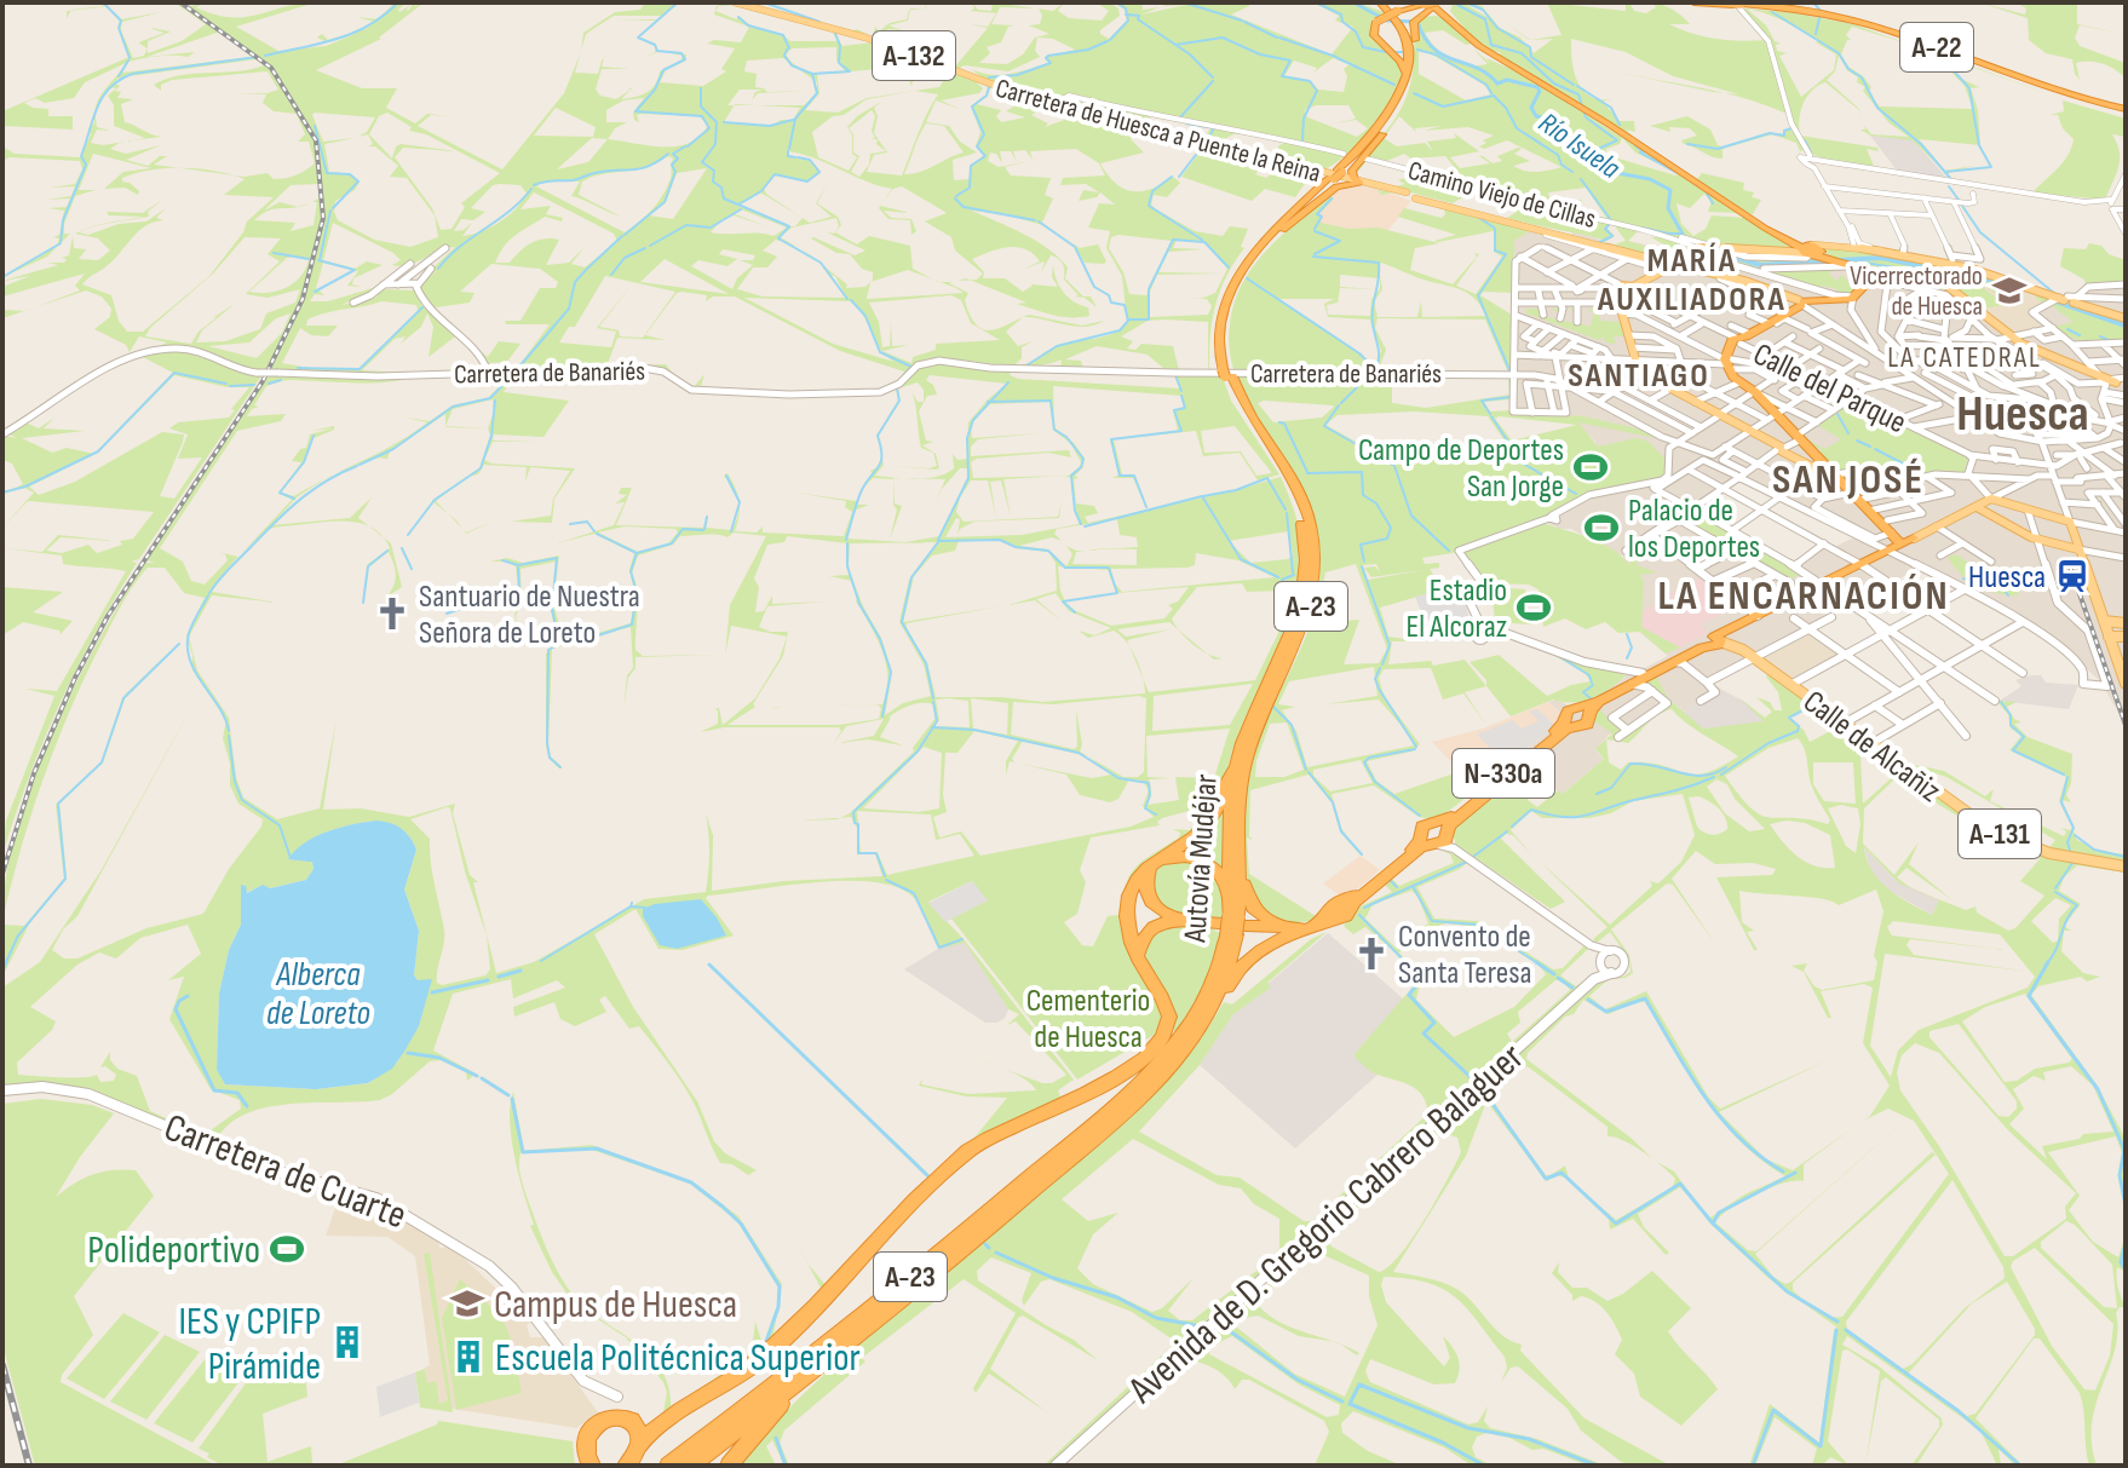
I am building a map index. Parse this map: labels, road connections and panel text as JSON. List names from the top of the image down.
{
  "streets": {
    "highway": [
      "A-22",
      "A-23",
      "N-330a",
      "Autovía Mudéjar"
    ],
    "main road": [
      "A-132",
      "Carretera de Huesca a Puente la Reina",
      "Calle de Alcañiz",
      "A-131"
    ],
    "street": [
      "Camino Viejo de Cillas",
      "Carretera de Banariés",
      "Calle del Parque",
      "Carretera de Cuarte",
      "Avenida de D. Gregorio Cabrero Balaguer"
    ]
  },
  "crossings": [
    ["Calle de Alcañiz", "N-330a"]
  ],
  "districts": [
    "MARÍA AUXILIADORA",
    "LA CATEDRAL",
    "SANTIAGO",
    "Huesca",
    "SAN JOSÉ",
    "LA ENCARNACIÓN"
  ],
  "water": ["Río Isuela", "Alberca de Loreto"],
  "parks": ["Cementerio de Huesca"],
  "places": {
    "school or university": ["Vicerrectorado de Huesca", "Campus de Huesca"],
    "sports": [
      "Campo de Deportes San Jorge",
      "Palacio de los Deportes",
      "Estadio El Alcoraz",
      "Polideportivo"
    ],
    "station": ["Huesca"],
    "church": ["Santuario de Nuestra Señora de Loreto", "Convento de Santa Teresa"],
    "building": ["IES y CPIFP Pirámide", "Escuela Politécnica Superior"]
  }
}
